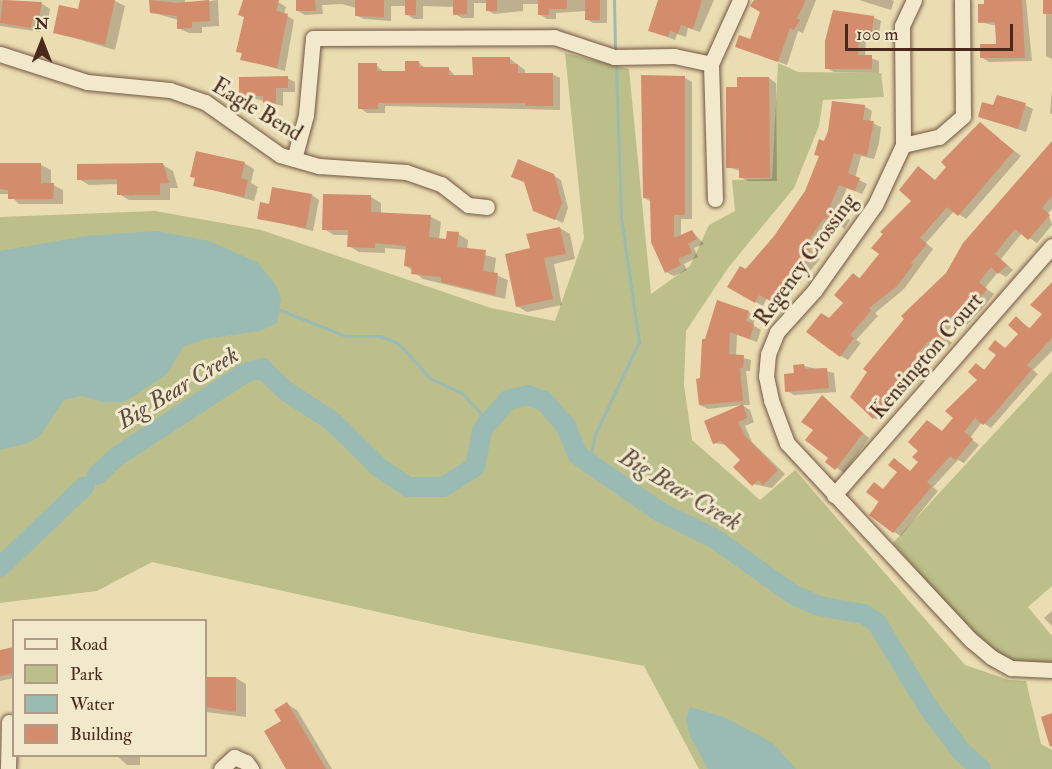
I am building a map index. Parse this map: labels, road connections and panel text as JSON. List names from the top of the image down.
{
  "streets": {
    "street": ["Eagle Bend", "Regency Crossing", "Kensington Court"]
  },
  "crossings": [
    ["Regency Crossing", "Kensington Court"]
  ],
  "water": ["Big Bear Creek"],
  "legend": [
    "Road",
    "Park",
    "Water",
    "Building"
  ],
  "scale_bar": "100 m",
  "north": "top"
}
